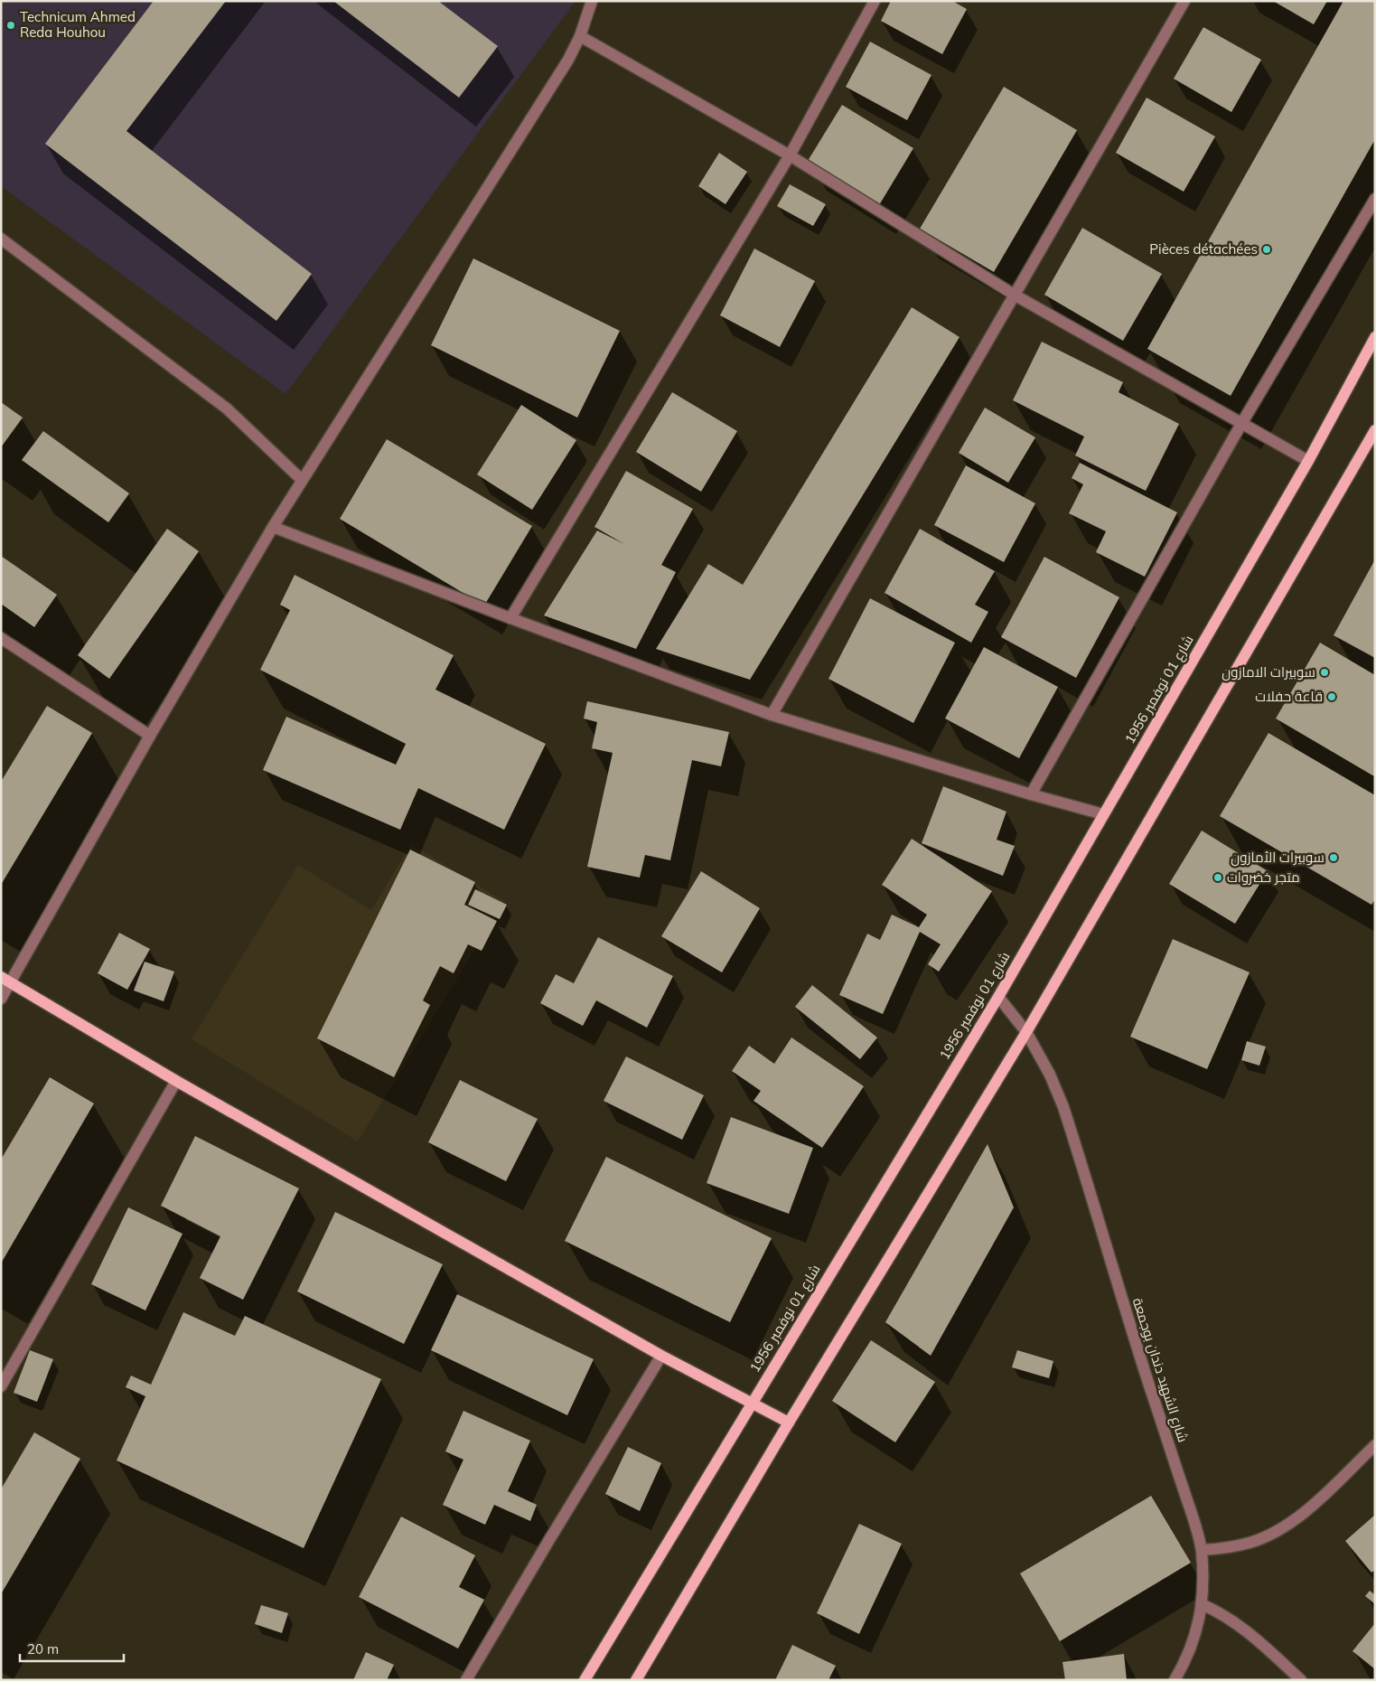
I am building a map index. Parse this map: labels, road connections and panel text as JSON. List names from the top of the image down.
{
  "streets": {
    "main road": ["شارع 01 نوفمبر 1956"],
    "street": ["شارع الشهيد دندان بوجمعة"]
  },
  "crossings": [
    ["شارع 01 نوفمبر 1956", "شارع الشهيد دندان بوجمعة"]
  ],
  "places": [
    "Technicum Ahmed Reda Houhou",
    "Pièces détachées",
    "سوبيرات الامازون",
    "قاعة حفلات",
    "سوبيرات الأمازون",
    "متجر خضروات"
  ],
  "scale_bar": "20 m"
}
